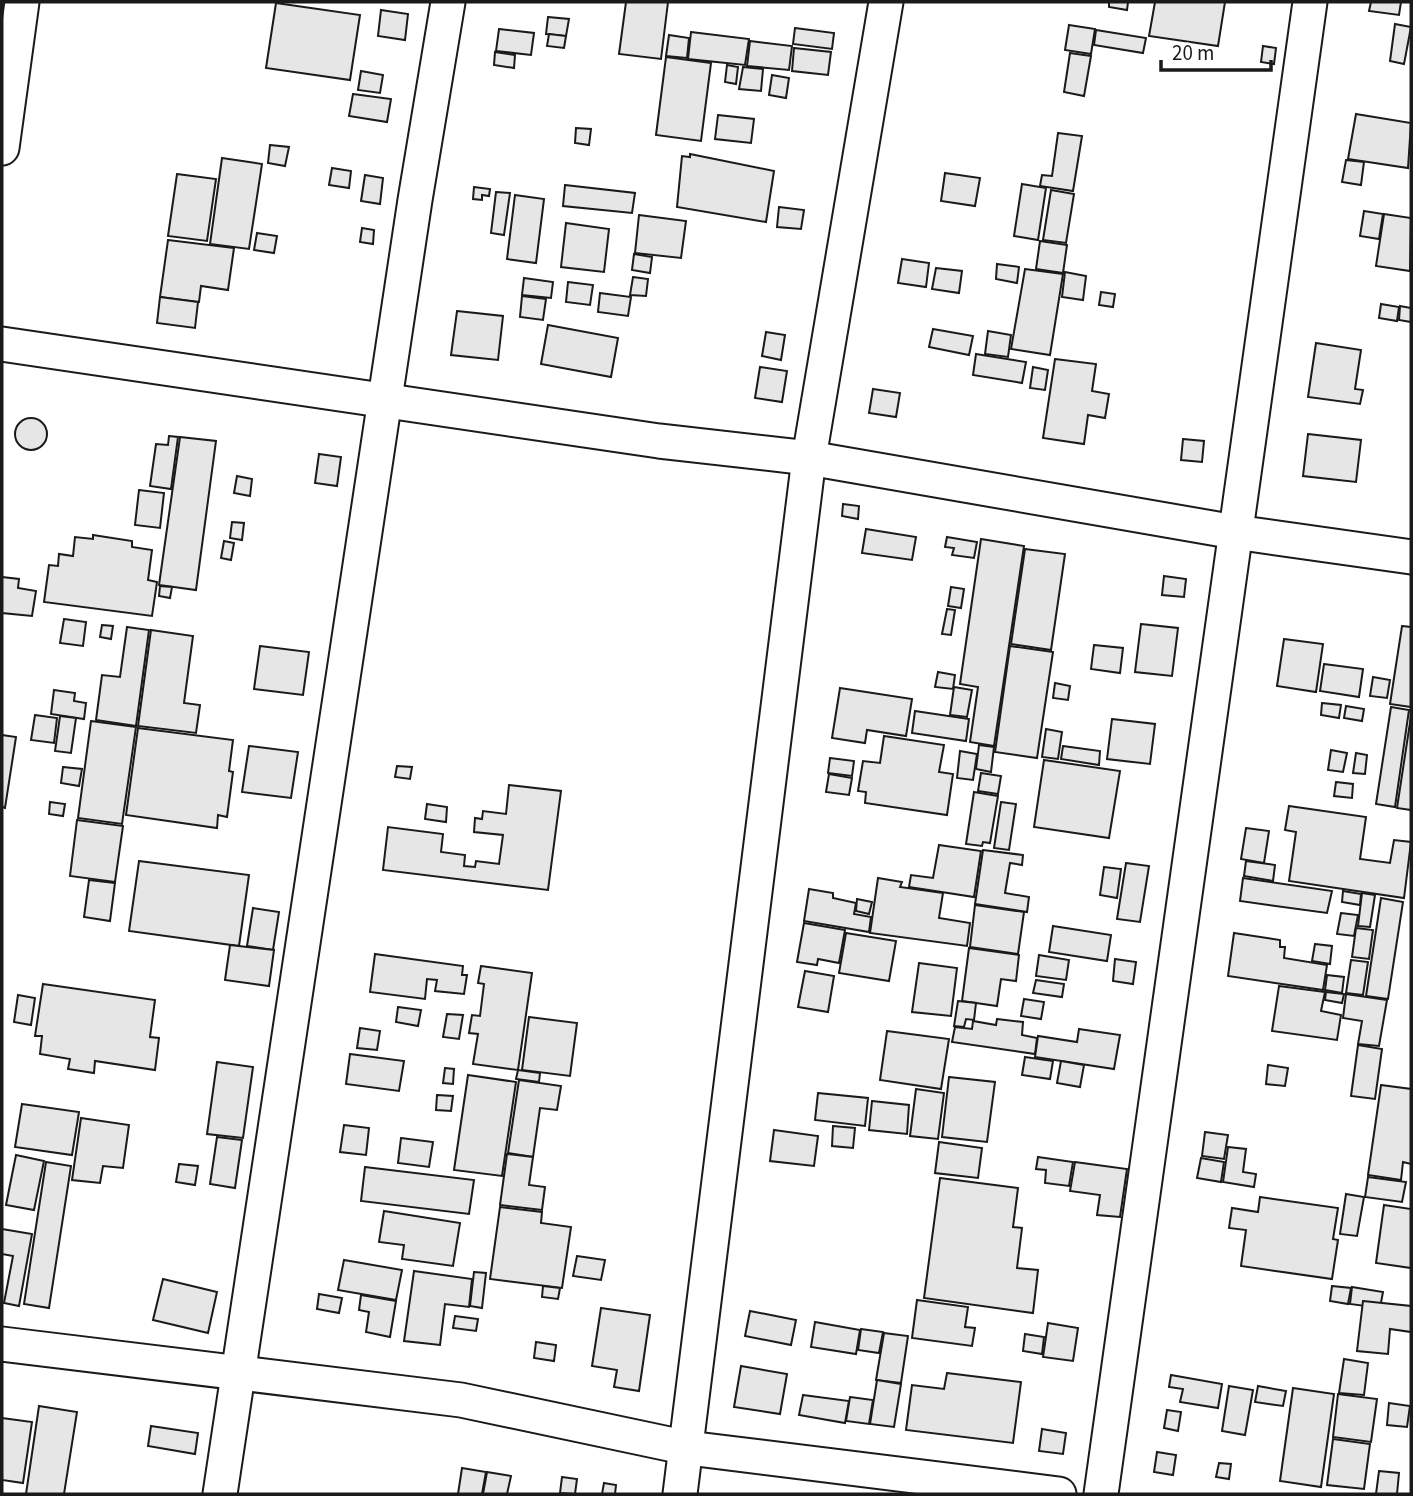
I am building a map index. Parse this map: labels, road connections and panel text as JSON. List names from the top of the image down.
{
  "scale_bar": "20 m"
}
